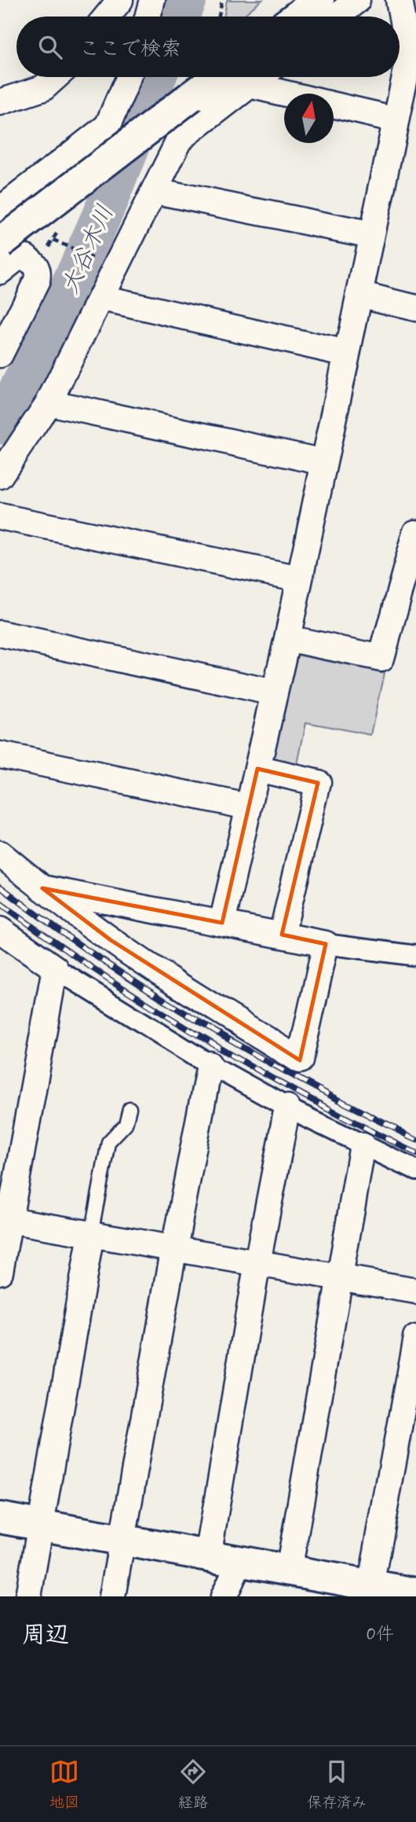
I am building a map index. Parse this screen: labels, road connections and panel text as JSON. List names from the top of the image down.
{
  "water": ["大谷木川"],
  "north": "top",
  "page": {
    "search": "ここで検索",
    "heading": ["周辺", "0件"],
    "nav": ["地図", "経路", "保存済み"]
  }
}
